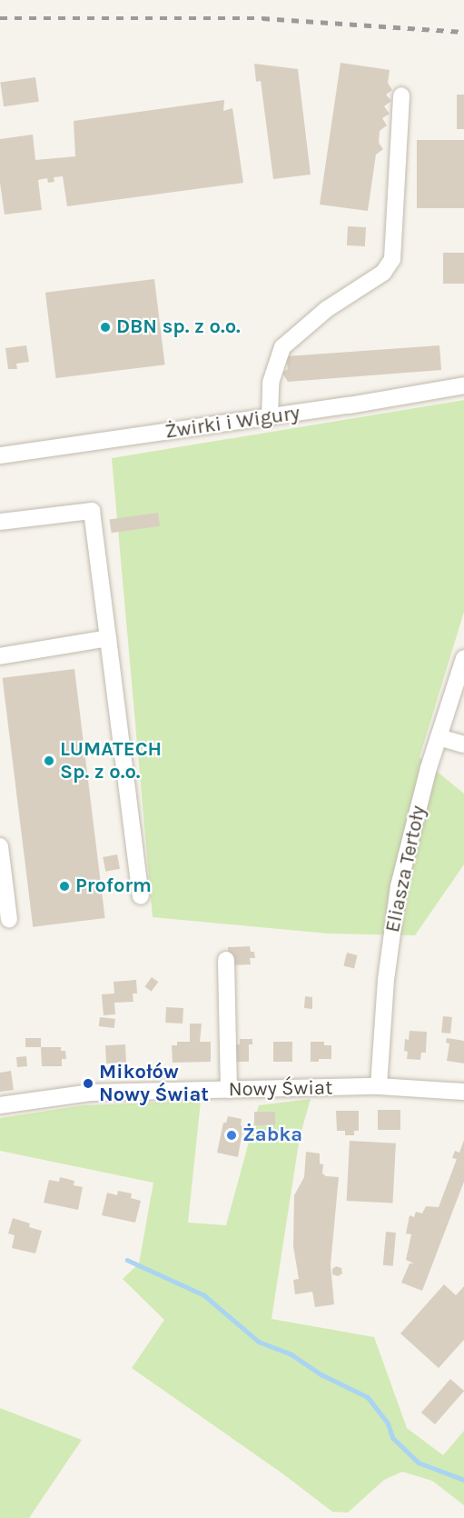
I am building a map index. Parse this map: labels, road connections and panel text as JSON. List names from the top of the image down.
{
  "streets": {
    "street": ["Żwirki i Wigury", "Eliasza Tertoły", "Nowy Świat"]
  },
  "crossings": [
    ["Eliasza Tertoły", "Nowy Świat"]
  ],
  "places": [
    "DBN sp. z o.o.",
    "LUMATECH Sp. z o.o.",
    "Proform",
    "Mikołów Nowy Świat",
    "Żabka"
  ]
}
